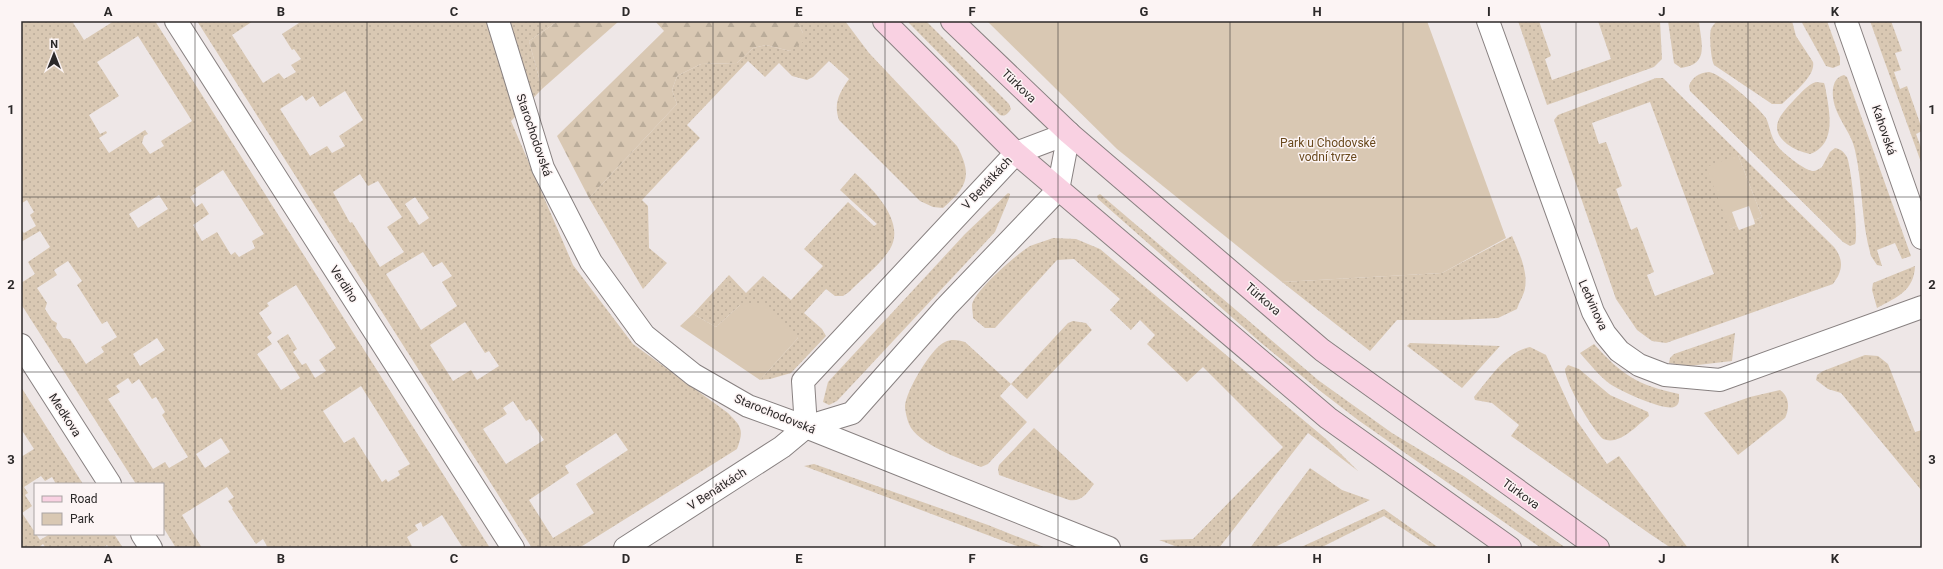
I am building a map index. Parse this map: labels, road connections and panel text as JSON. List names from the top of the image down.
{
  "streets": {
    "main road": ["Türkova"],
    "street": [
      "Kahovská",
      "Starochodovská",
      "V Benátkách",
      "Verdiho",
      "Ledvinova",
      "Medkova"
    ]
  },
  "crossings": [
    ["Türkova", "V Benátkách"],
    ["Starochodovská", "V Benátkách"]
  ],
  "parks": ["Park u Chodovské vodní tvrze"],
  "legend": ["Road", "Park"],
  "north": "top",
  "grid": {
    "columns": [
      "A",
      "B",
      "C",
      "D",
      "E",
      "F",
      "G",
      "H",
      "I",
      "J",
      "K"
    ],
    "rows": ["1", "2", "3"]
  }
}
